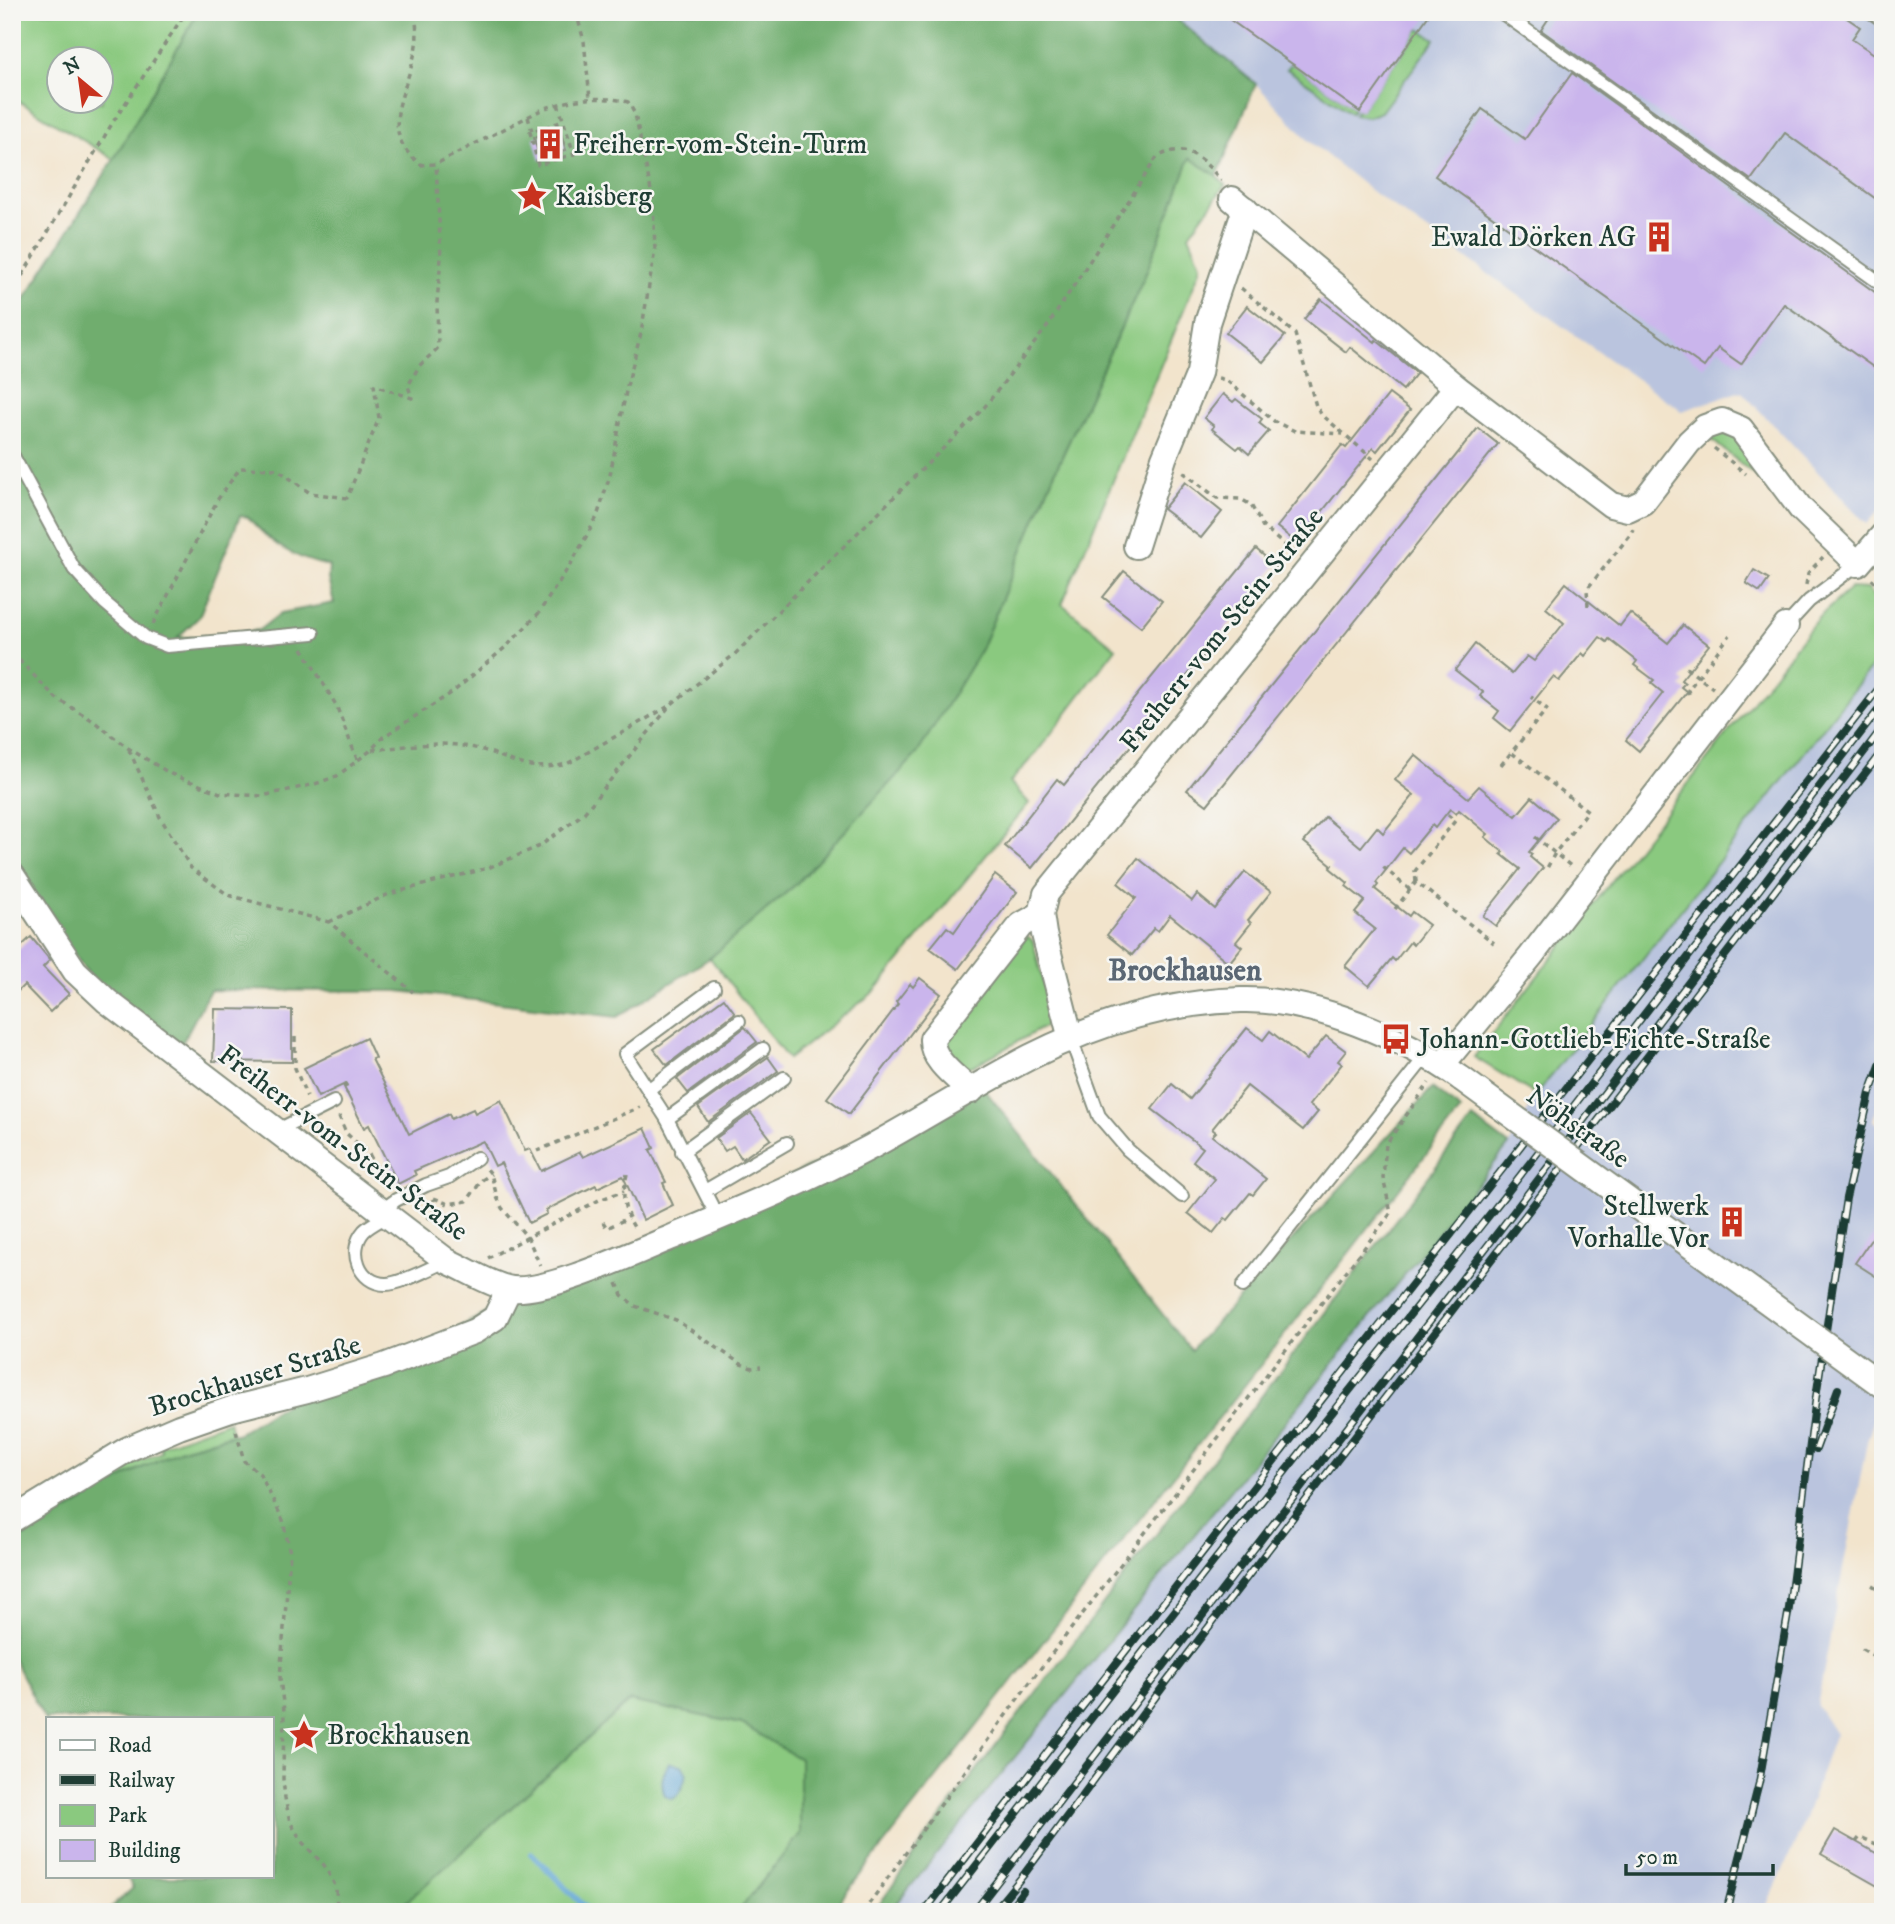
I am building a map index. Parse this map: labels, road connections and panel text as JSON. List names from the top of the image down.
{
  "streets": {
    "street": ["Freiherr-vom-Stein-Straße", "Nöhstraße", "Brockhauser Straße"]
  },
  "crossings": [
    ["Freiherr-vom-Stein-Straße", "Brockhauser Straße"]
  ],
  "districts": ["Brockhausen"],
  "places": {
    "building": ["Freiherr-vom-Stein-Turm", "Ewald Dörken AG", "Stellwerk Vorhalle Vor"],
    "place": ["Kaisberg", "Brockhausen"],
    "bus stop": ["Johann-Gottlieb-Fichte-Straße"]
  },
  "legend": [
    "Road",
    "Railway",
    "Park",
    "Building"
  ],
  "scale_bar": "50 m",
  "north": "top left"
}
